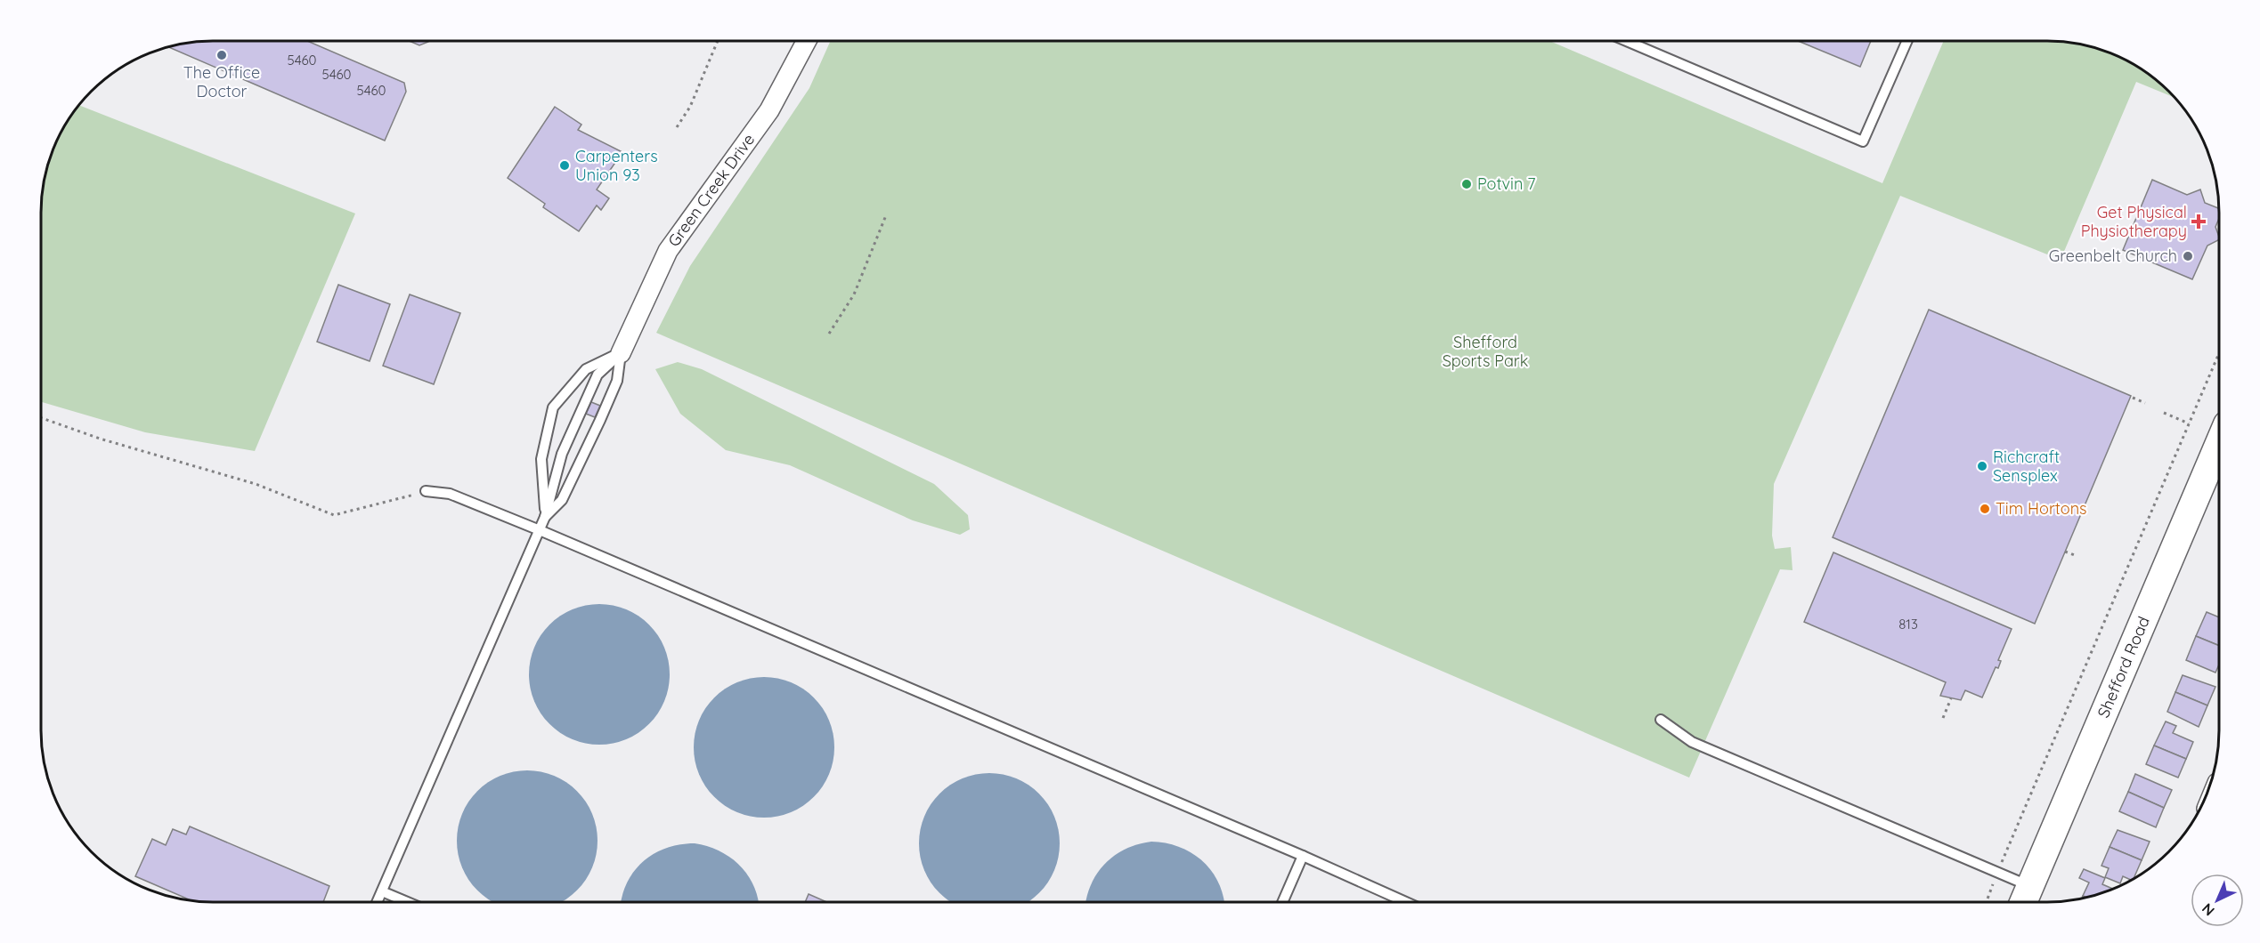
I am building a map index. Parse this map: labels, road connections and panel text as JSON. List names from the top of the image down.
{
  "streets": {
    "street": ["Green Creek Drive", "Shefford Road"]
  },
  "parks": ["Shefford Sports Park"],
  "places": {
    "other": [
      "The Office Doctor",
      "Carpenters Union 93",
      "Potvin 7",
      "Greenbelt Church",
      "Richcraft Sensplex",
      "Tim Hortons"
    ],
    "health": ["Get Physical Physiotherapy"]
  },
  "house_numbers": [
    "5460",
    "5460",
    "5460",
    "813"
  ],
  "north": "bottom left"
}
